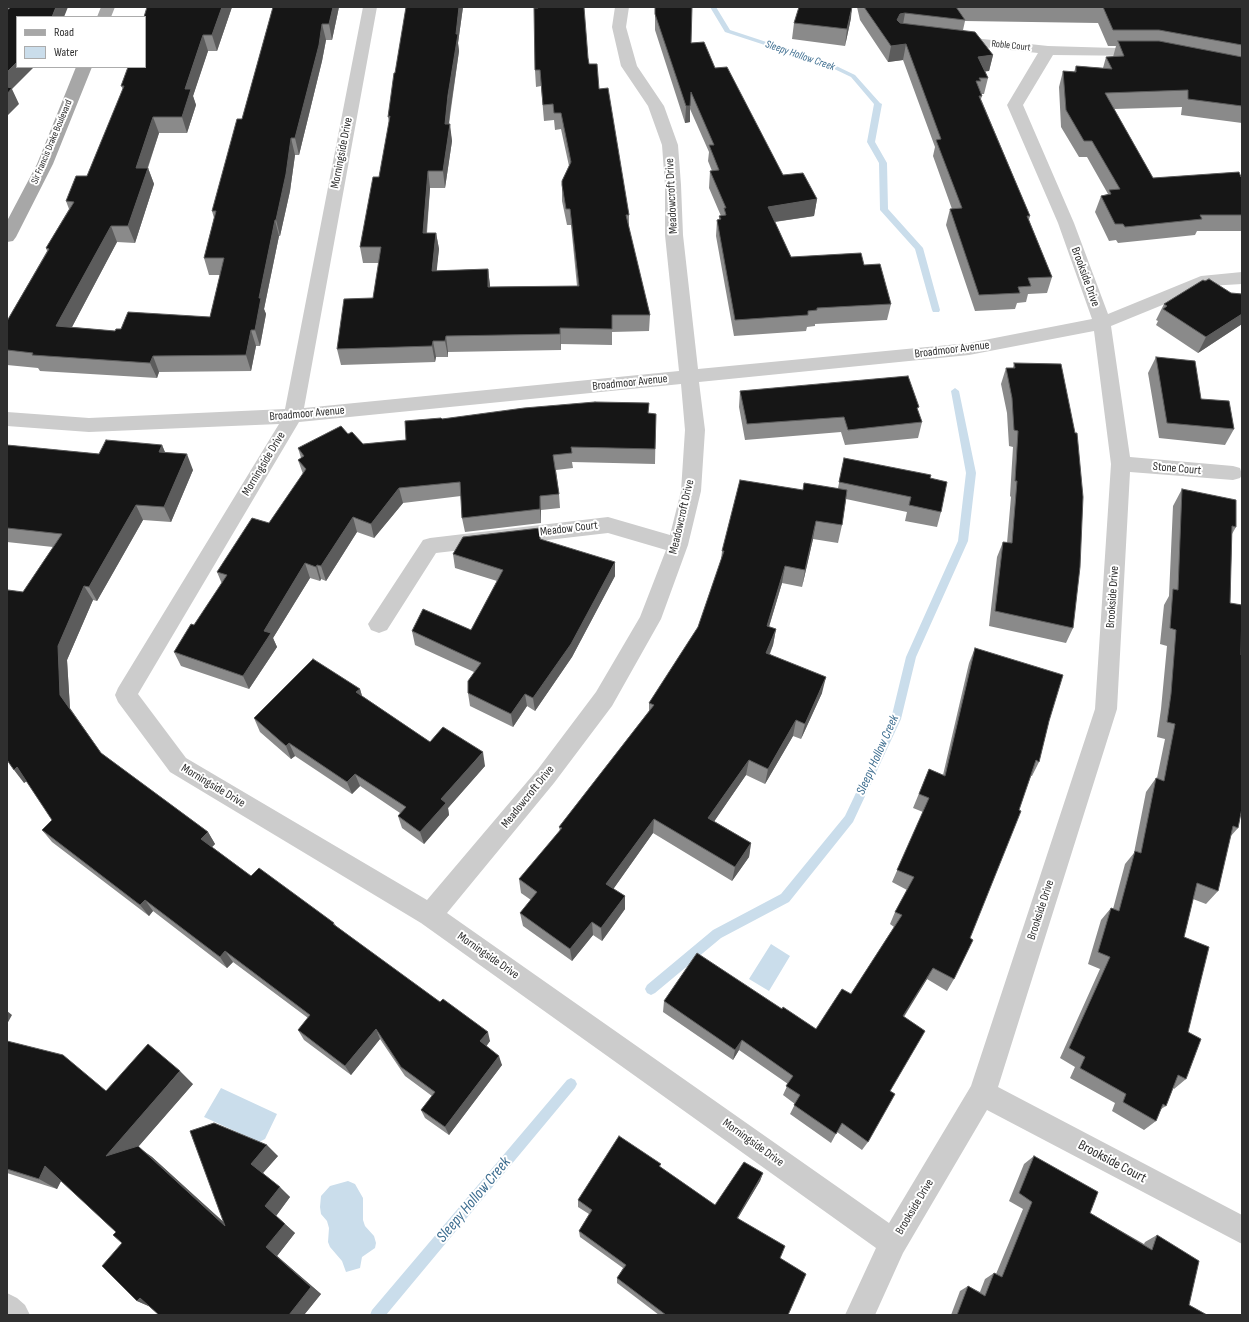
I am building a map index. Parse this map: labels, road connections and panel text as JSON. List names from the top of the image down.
{
  "streets": {
    "main road": ["Sir Francis Drake Boulevard"],
    "street": [
      "Roble Court",
      "Morningside Drive",
      "Meadowcroft Drive",
      "Brookside Drive",
      "Broadmoor Avenue",
      "Stone Court",
      "Meadow Court",
      "Brookside Court"
    ]
  },
  "crossings": [
    ["Roble Court", "Brookside Drive"],
    ["Morningside Drive", "Meadowcroft Drive"],
    ["Morningside Drive", "Brookside Drive"],
    ["Morningside Drive", "Broadmoor Avenue"],
    ["Meadowcroft Drive", "Broadmoor Avenue"],
    ["Meadowcroft Drive", "Meadow Court"],
    ["Brookside Drive", "Broadmoor Avenue"],
    ["Brookside Drive", "Stone Court"],
    ["Brookside Drive", "Brookside Court"]
  ],
  "water": ["Sleepy Hollow Creek"],
  "legend": ["Road", "Water"]
}
